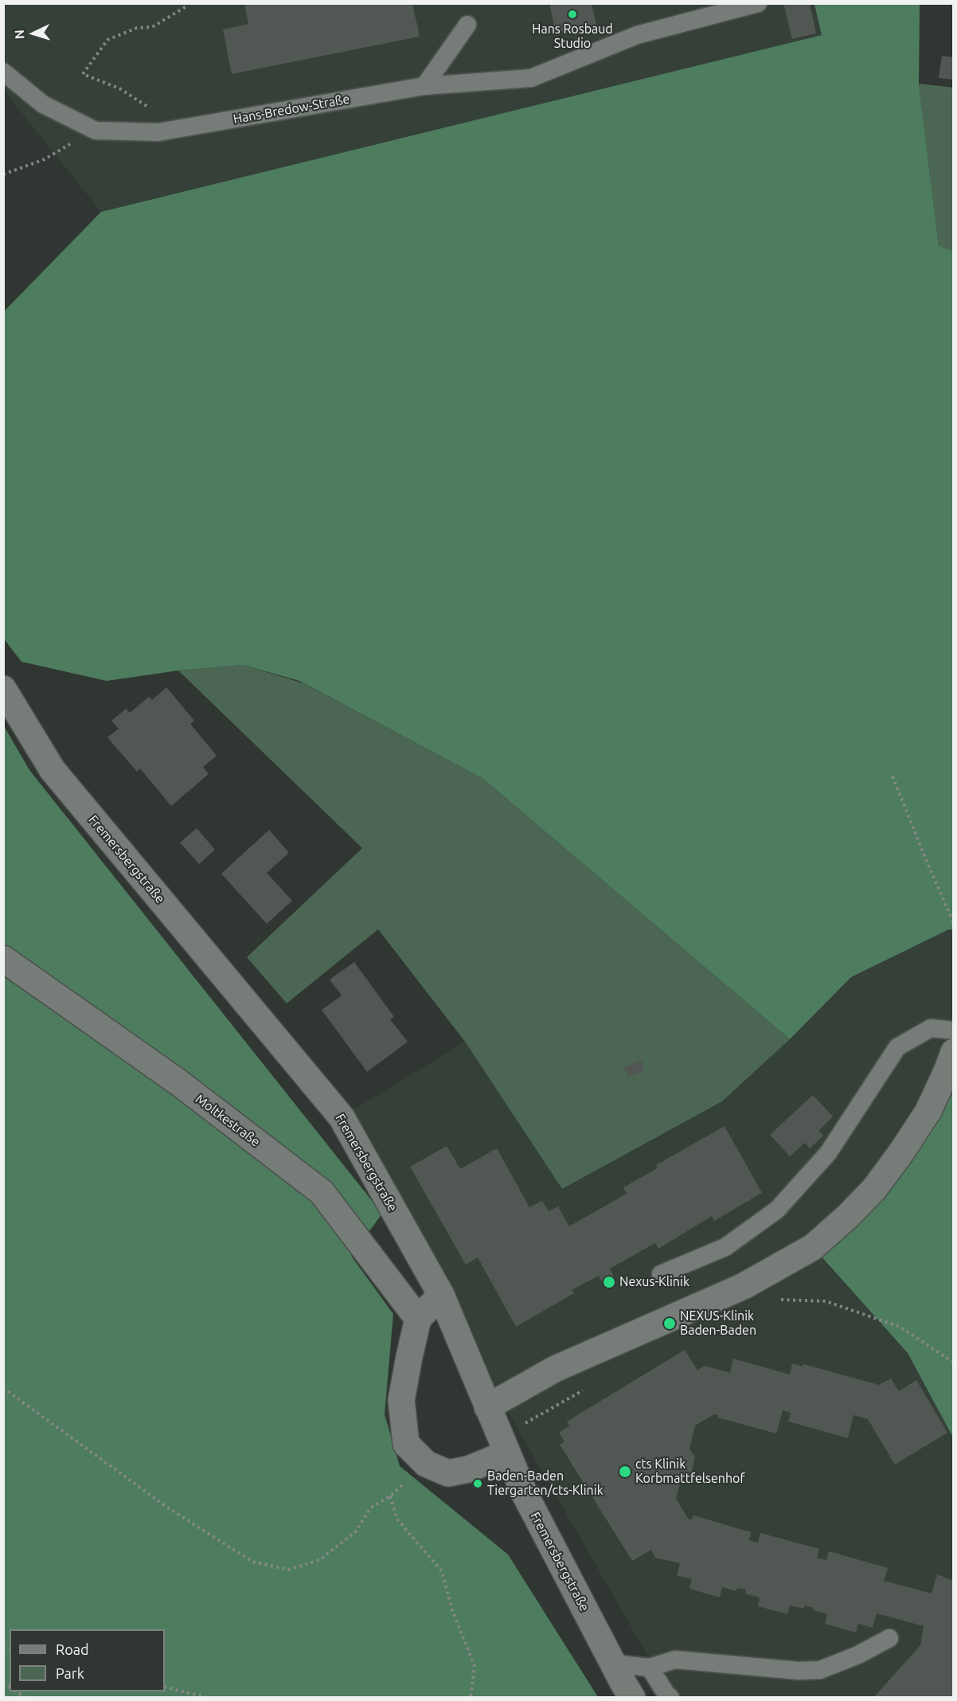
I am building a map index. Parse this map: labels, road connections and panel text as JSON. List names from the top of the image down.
{
  "streets": {
    "street": ["Fremersbergstraße", "Moltkestraße"],
    "lane": ["Hans-Bredow-Straße"]
  },
  "places": [
    "Hans Rosbaud Studio",
    "Nexus-Klinik",
    "NEXUS-Klinik Baden-Baden",
    "cts Klinik Korbmattfelsenhof",
    "Baden-Baden Tiergarten/cts-Klinik"
  ],
  "legend": ["Road", "Park"],
  "north": "left"
}
